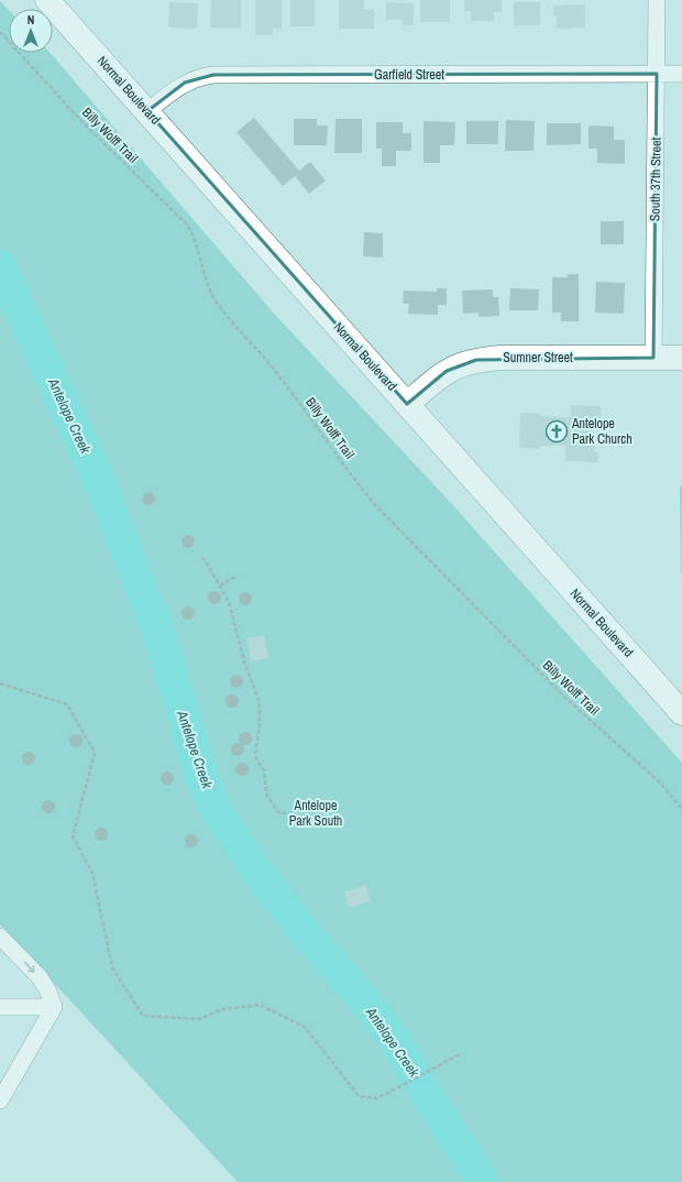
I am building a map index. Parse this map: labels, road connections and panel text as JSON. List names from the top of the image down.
{
  "streets": {
    "main road": ["Normal Boulevard", "Sumner Street"],
    "street": ["Garfield Street", "South 37th Street"],
    "path": ["Billy Wolff Trail"]
  },
  "crossings": [
    ["Garfield Street", "Normal Boulevard"],
    ["Garfield Street", "South 37th Street"],
    ["Normal Boulevard", "Sumner Street"],
    ["South 37th Street", "Sumner Street"]
  ],
  "water": ["Antelope Creek"],
  "parks": ["Antelope Park South"],
  "places": {
    "church": ["Antelope Park Church"]
  },
  "north": "top"
}
